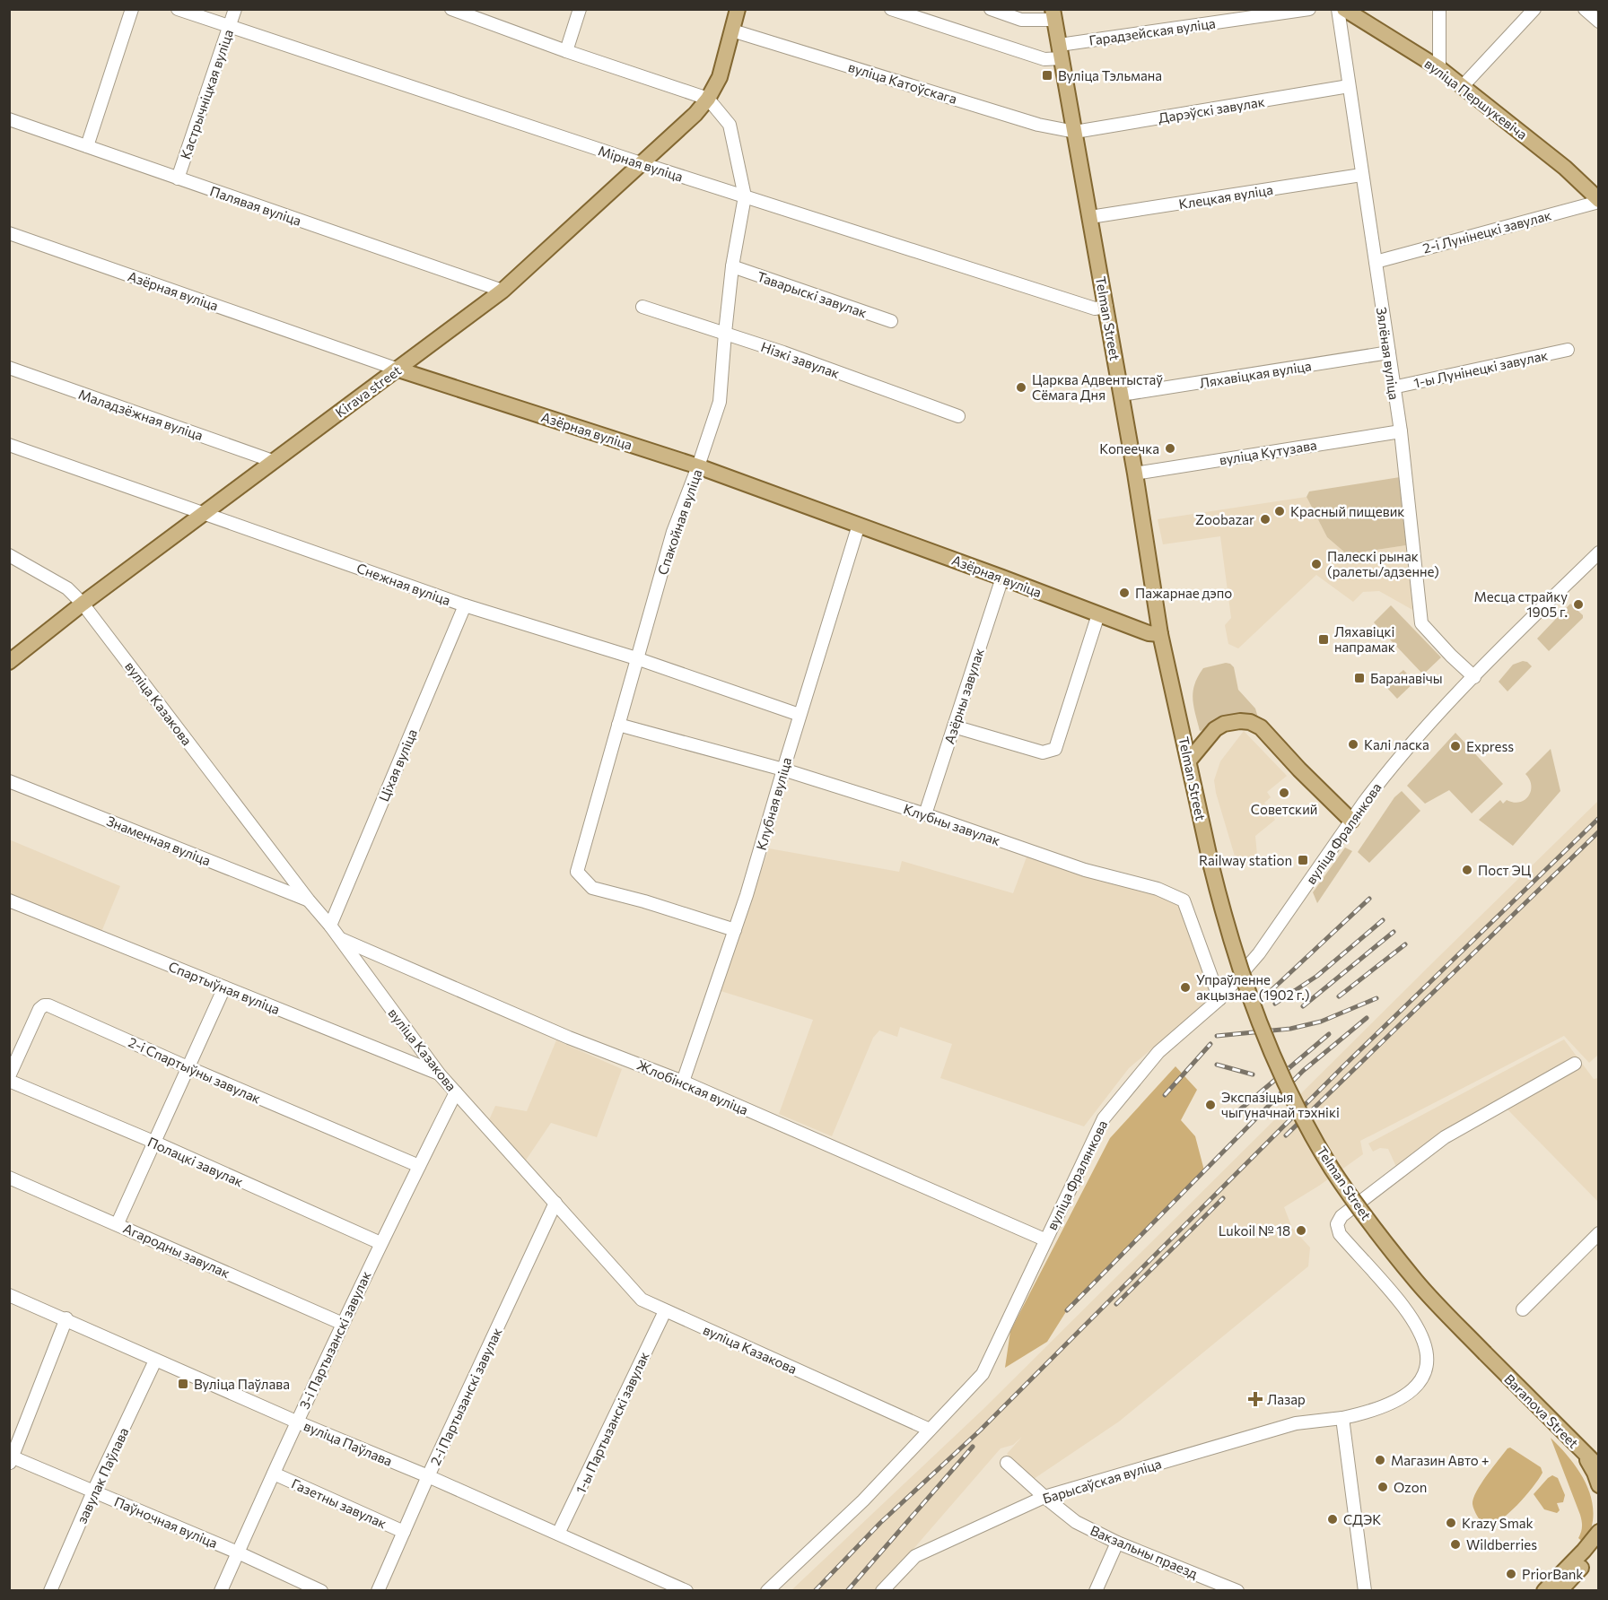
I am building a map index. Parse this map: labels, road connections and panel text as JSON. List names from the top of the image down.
{
  "streets": {
    "main road": [
      "вуліца Першукевіча",
      "Азёрная вуліца",
      "Telman Street",
      "Kirava street",
      "Baranova Street"
    ],
    "street": [
      "Гарадзейская вуліца",
      "вуліца Катоўскага",
      "Кастрычніцкая вуліца",
      "Дарэўскі завулак",
      "Мірная вуліца",
      "Клецкая вуліца",
      "Палявая вуліца",
      "2-і Лунінецкі завулак",
      "Таварыскі завулак",
      "Зялёная вуліца",
      "Нізкі завулак",
      "1-ы Лунінецкі завулак",
      "Ляхавіцкая вуліца",
      "Маладзёжная вуліца",
      "вуліца Кутузава",
      "Спакойная вуліца",
      "Снежная вуліца",
      "Азёрны завулак",
      "вуліца Казакова",
      "Ціхая вуліца",
      "Клубная вуліца",
      "Клубны завулак",
      "вуліца Фралянкова",
      "Знаменная вуліца",
      "Спартыўная вуліца",
      "2-і Спартыўны завулак",
      "Жлобінская вуліца",
      "Полацкі завулак",
      "Агародны завулак",
      "3-і Партызанскі завулак",
      "2-і Партызанскі завулак",
      "1-ы Партызанскі завулак",
      "вуліца Паўлава",
      "завулак Паўлава",
      "Барысаўская вуліца",
      "Газетны завулак",
      "Паўночная вуліца",
      "Вакзальны праезд"
    ]
  },
  "crossings": [
    ["вуліца Катоўскага", "Дарэўскі завулак"],
    ["вуліца Катоўскага", "Telman Street"],
    ["Кастрычніцкая вуліца", "Мірная вуліца"],
    ["Кастрычніцкая вуліца", "Палявая вуліца"],
    ["вуліца Першукевіча", "2-і Лунінецкі завулак"],
    ["Дарэўскі завулак", "Telman Street"],
    ["Дарэўскі завулак", "Зялёная вуліца"],
    ["Мірная вуліца", "Telman Street"],
    ["Мірная вуліца", "Kirava street"],
    ["Мірная вуліца", "Спакойная вуліца"],
    ["Клецкая вуліца", "Telman Street"],
    ["Клецкая вуліца", "Зялёная вуліца"],
    ["Палявая вуліца", "Kirava street"],
    ["2-і Лунінецкі завулак", "Зялёная вуліца"],
    ["Азёрная вуліца", "Telman Street"],
    ["Азёрная вуліца", "Kirava street"],
    ["Азёрная вуліца", "Спакойная вуліца"],
    ["Азёрная вуліца", "Азёрны завулак"],
    ["Азёрная вуліца", "Клубная вуліца"],
    ["Таварыскі завулак", "Спакойная вуліца"],
    ["Telman Street", "Ляхавіцкая вуліца"],
    ["Telman Street", "вуліца Кутузава"],
    ["Telman Street", "Baranova Street"],
    ["Зялёная вуліца", "1-ы Лунінецкі завулак"],
    ["Зялёная вуліца", "Ляхавіцкая вуліца"],
    ["Зялёная вуліца", "вуліца Кутузава"],
    ["Зялёная вуліца", "вуліца Фралянкова"],
    ["Нізкі завулак", "Спакойная вуліца"],
    ["Kirava street", "Маладзёжная вуліца"],
    ["Kirava street", "Спакойная вуліца"],
    ["Kirava street", "Снежная вуліца"],
    ["Kirava street", "вуліца Казакова"],
    ["Спакойная вуліца", "Снежная вуліца"],
    ["Спакойная вуліца", "Клубная вуліца"],
    ["Спакойная вуліца", "Клубны завулак"],
    ["Снежная вуліца", "Ціхая вуліца"],
    ["Снежная вуліца", "Клубная вуліца"],
    ["Азёрны завулак", "Клубны завулак"],
    ["вуліца Казакова", "Ціхая вуліца"],
    ["вуліца Казакова", "вуліца Фралянкова"],
    ["вуліца Казакова", "Знаменная вуліца"],
    ["вуліца Казакова", "Спартыўная вуліца"],
    ["вуліца Казакова", "Жлобінская вуліца"],
    ["вуліца Казакова", "3-і Партызанскі завулак"],
    ["вуліца Казакова", "2-і Партызанскі завулак"],
    ["вуліца Казакова", "1-ы Партызанскі завулак"],
    ["Клубная вуліца", "Клубны завулак"],
    ["Клубная вуліца", "Жлобінская вуліца"],
    ["Клубны завулак", "вуліца Фралянкова"],
    ["вуліца Фралянкова", "Жлобінская вуліца"],
    ["2-і Спартыўны завулак", "3-і Партызанскі завулак"],
    ["Полацкі завулак", "3-і Партызанскі завулак"],
    ["Агародны завулак", "3-і Партызанскі завулак"],
    ["3-і Партызанскі завулак", "вуліца Паўлава"],
    ["3-і Партызанскі завулак", "Газетны завулак"],
    ["3-і Партызанскі завулак", "Паўночная вуліца"],
    ["2-і Партызанскі завулак", "вуліца Паўлава"],
    ["2-і Партызанскі завулак", "Газетны завулак"],
    ["1-ы Партызанскі завулак", "вуліца Паўлава"],
    ["вуліца Паўлава", "завулак Паўлава"],
    ["завулак Паўлава", "Паўночная вуліца"],
    ["Барысаўская вуліца", "Вакзальны праезд"]
  ],
  "places": {
    "transit": [
      "Вуліца Тэльмана",
      "Ляхавіцкі напрамак",
      "Баранавічы",
      "Railway station",
      "Вуліца Паўлава"
    ],
    "other": [
      "Царква Адвентыстаў Сёмага Дня",
      "Копеечка",
      "Красный пищевик",
      "Zoobazar",
      "Палескі рынак (ралеты/адзенне)",
      "Пажарнае дэпо",
      "Месца страйку 1905 г.",
      "Калі ласка",
      "Express",
      "Советский",
      "Пост ЭЦ",
      "Упраўленне акцызнае (1902 г.)",
      "Экспазіцыя чыгуначнай тэхнікі",
      "Lukoil № 18",
      "Магазин Авто +",
      "Ozon",
      "СДЭК",
      "Krazy Smak",
      "Wildberries",
      "PriorBank"
    ],
    "health": ["Лазар"]
  }
}
